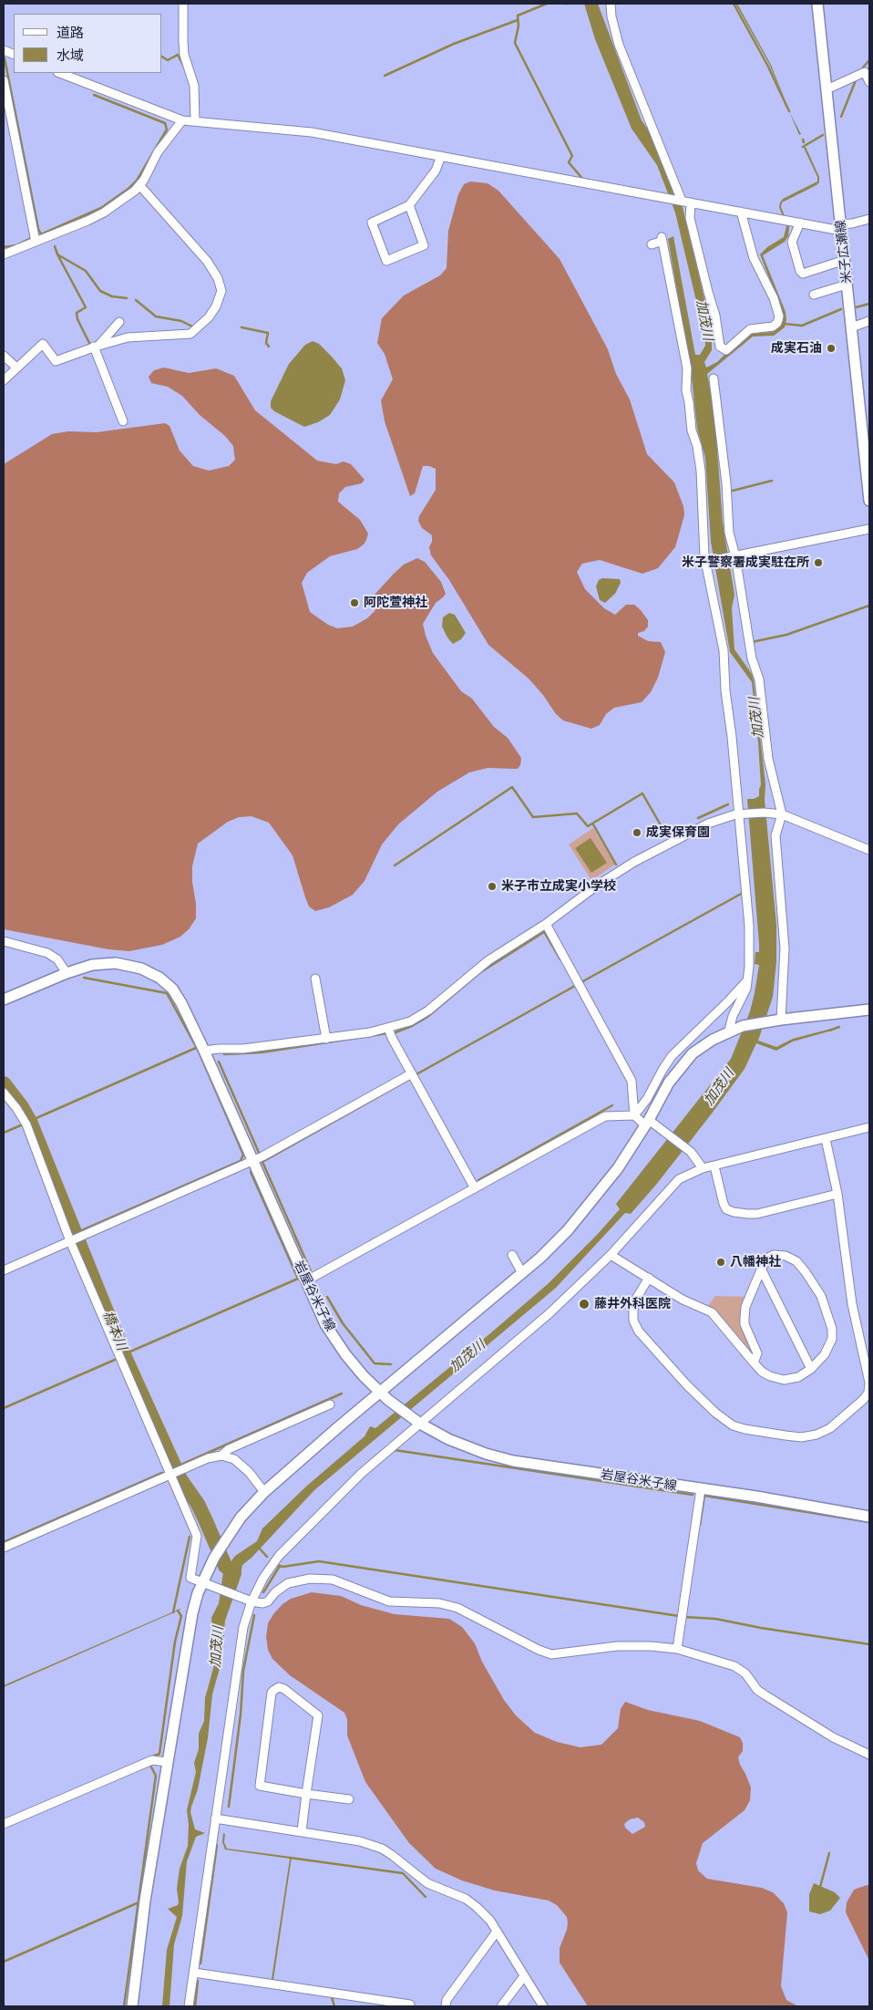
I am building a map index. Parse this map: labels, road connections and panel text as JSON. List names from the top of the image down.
{
  "streets": {
    "main road": ["米子広瀬線", "岩屋谷米子線"]
  },
  "water": ["加茂川", "橋本川"],
  "places": [
    "成実石油",
    "米子警察署成実駐在所",
    "阿陀萱神社",
    "成実保育園",
    "米子市立成実小学校",
    "八幡神社",
    "藤井外科医院"
  ],
  "legend": ["道路", "水域"]
}
